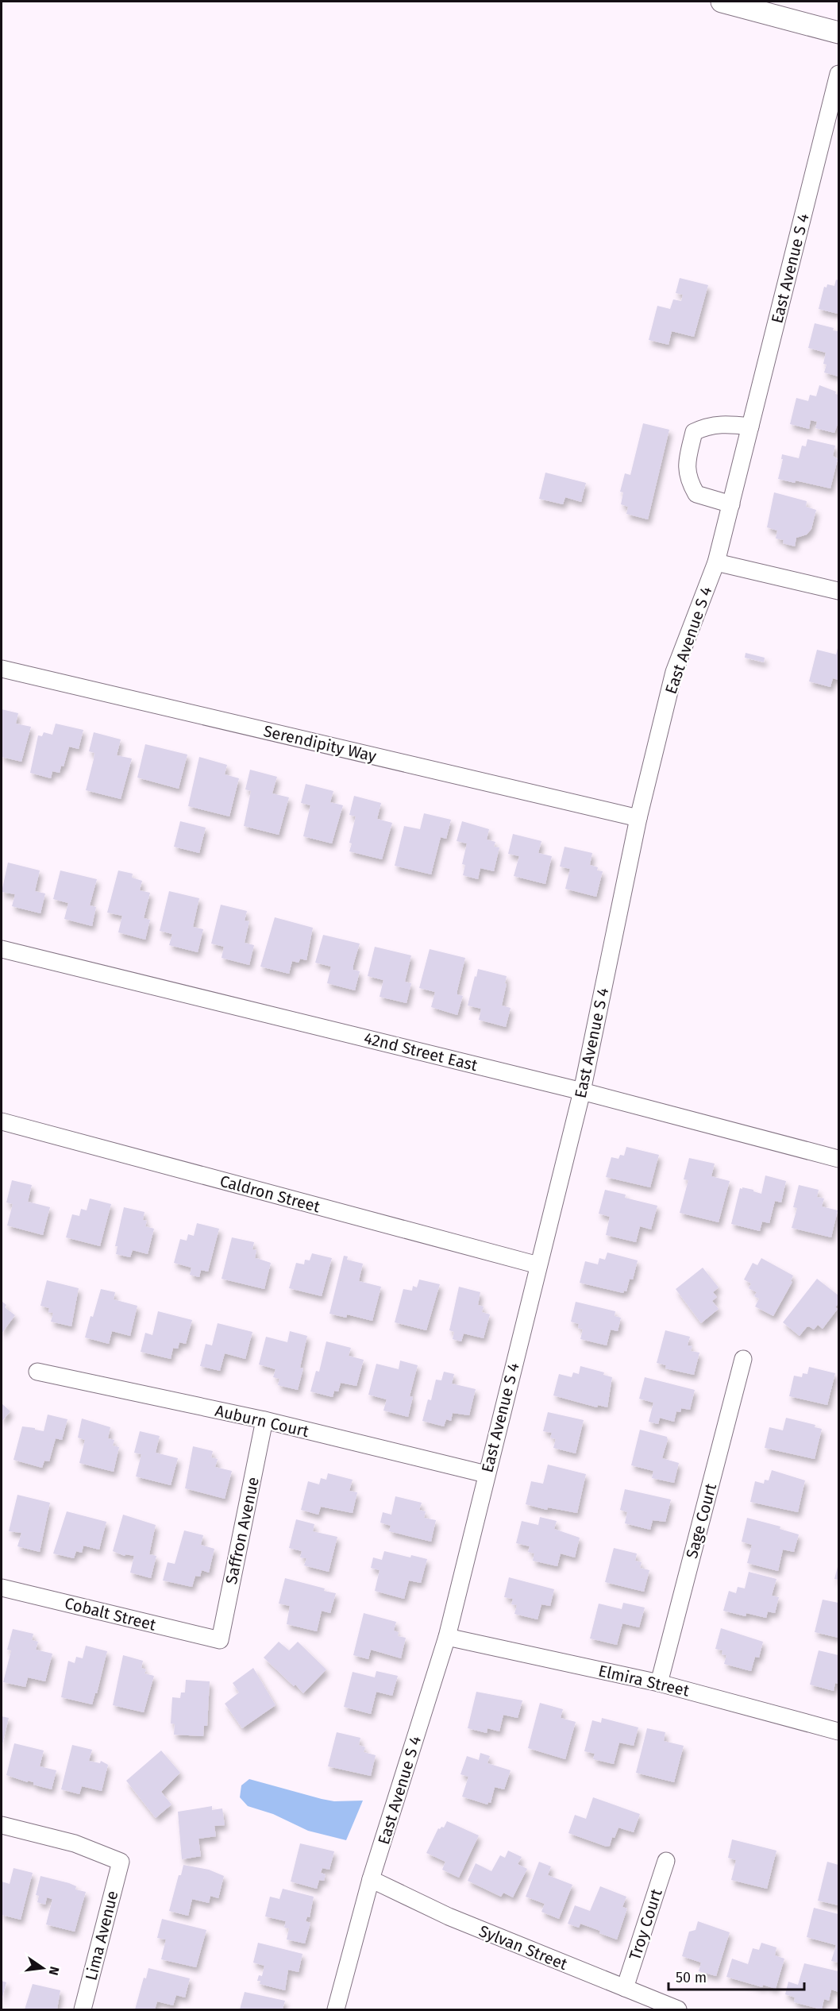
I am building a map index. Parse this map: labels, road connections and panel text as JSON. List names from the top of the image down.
{
  "streets": {
    "street": [
      "East Avenue S 4",
      "Serendipity Way",
      "42nd Street East",
      "Caldron Street",
      "Auburn Court",
      "Sage Court",
      "Saffron Avenue",
      "Cobalt Street",
      "Elmira Street",
      "Troy Court",
      "Lima Avenue",
      "Sylvan Street"
    ]
  },
  "crossings": [
    ["East Avenue S 4", "Serendipity Way"],
    ["East Avenue S 4", "42nd Street East"],
    ["East Avenue S 4", "Caldron Street"],
    ["East Avenue S 4", "Auburn Court"],
    ["East Avenue S 4", "Elmira Street"],
    ["East Avenue S 4", "Sylvan Street"],
    ["Auburn Court", "Saffron Avenue"],
    ["Sage Court", "Elmira Street"],
    ["Saffron Avenue", "Cobalt Street"],
    ["Troy Court", "Sylvan Street"]
  ],
  "scale_bar": "50 m",
  "north": "right"
}
